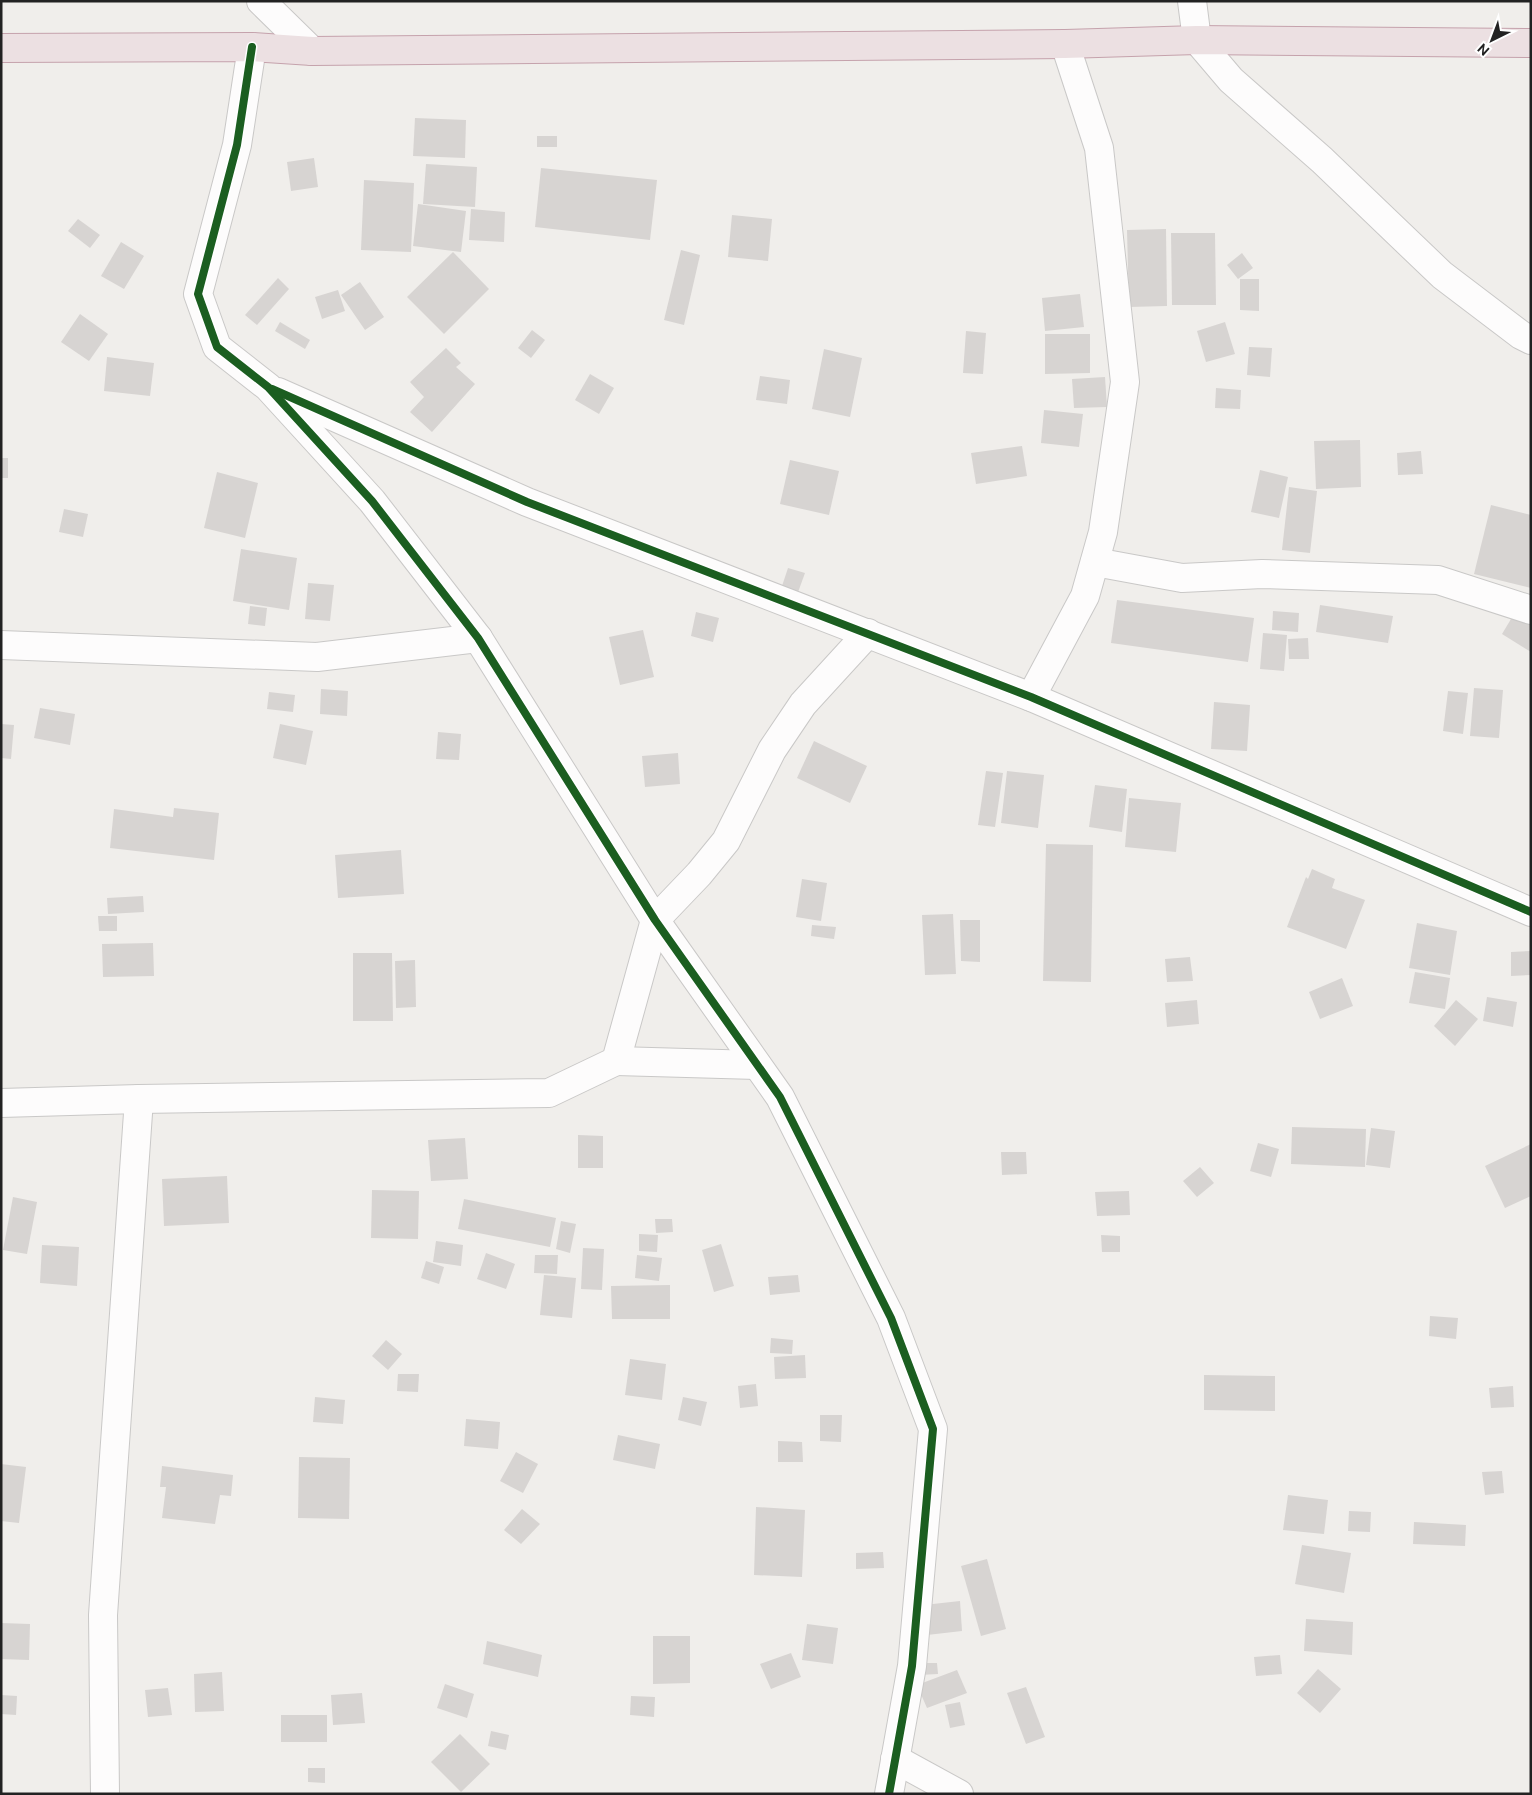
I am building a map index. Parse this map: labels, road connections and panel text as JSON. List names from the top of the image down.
{
  "north": "bottom left"
}
